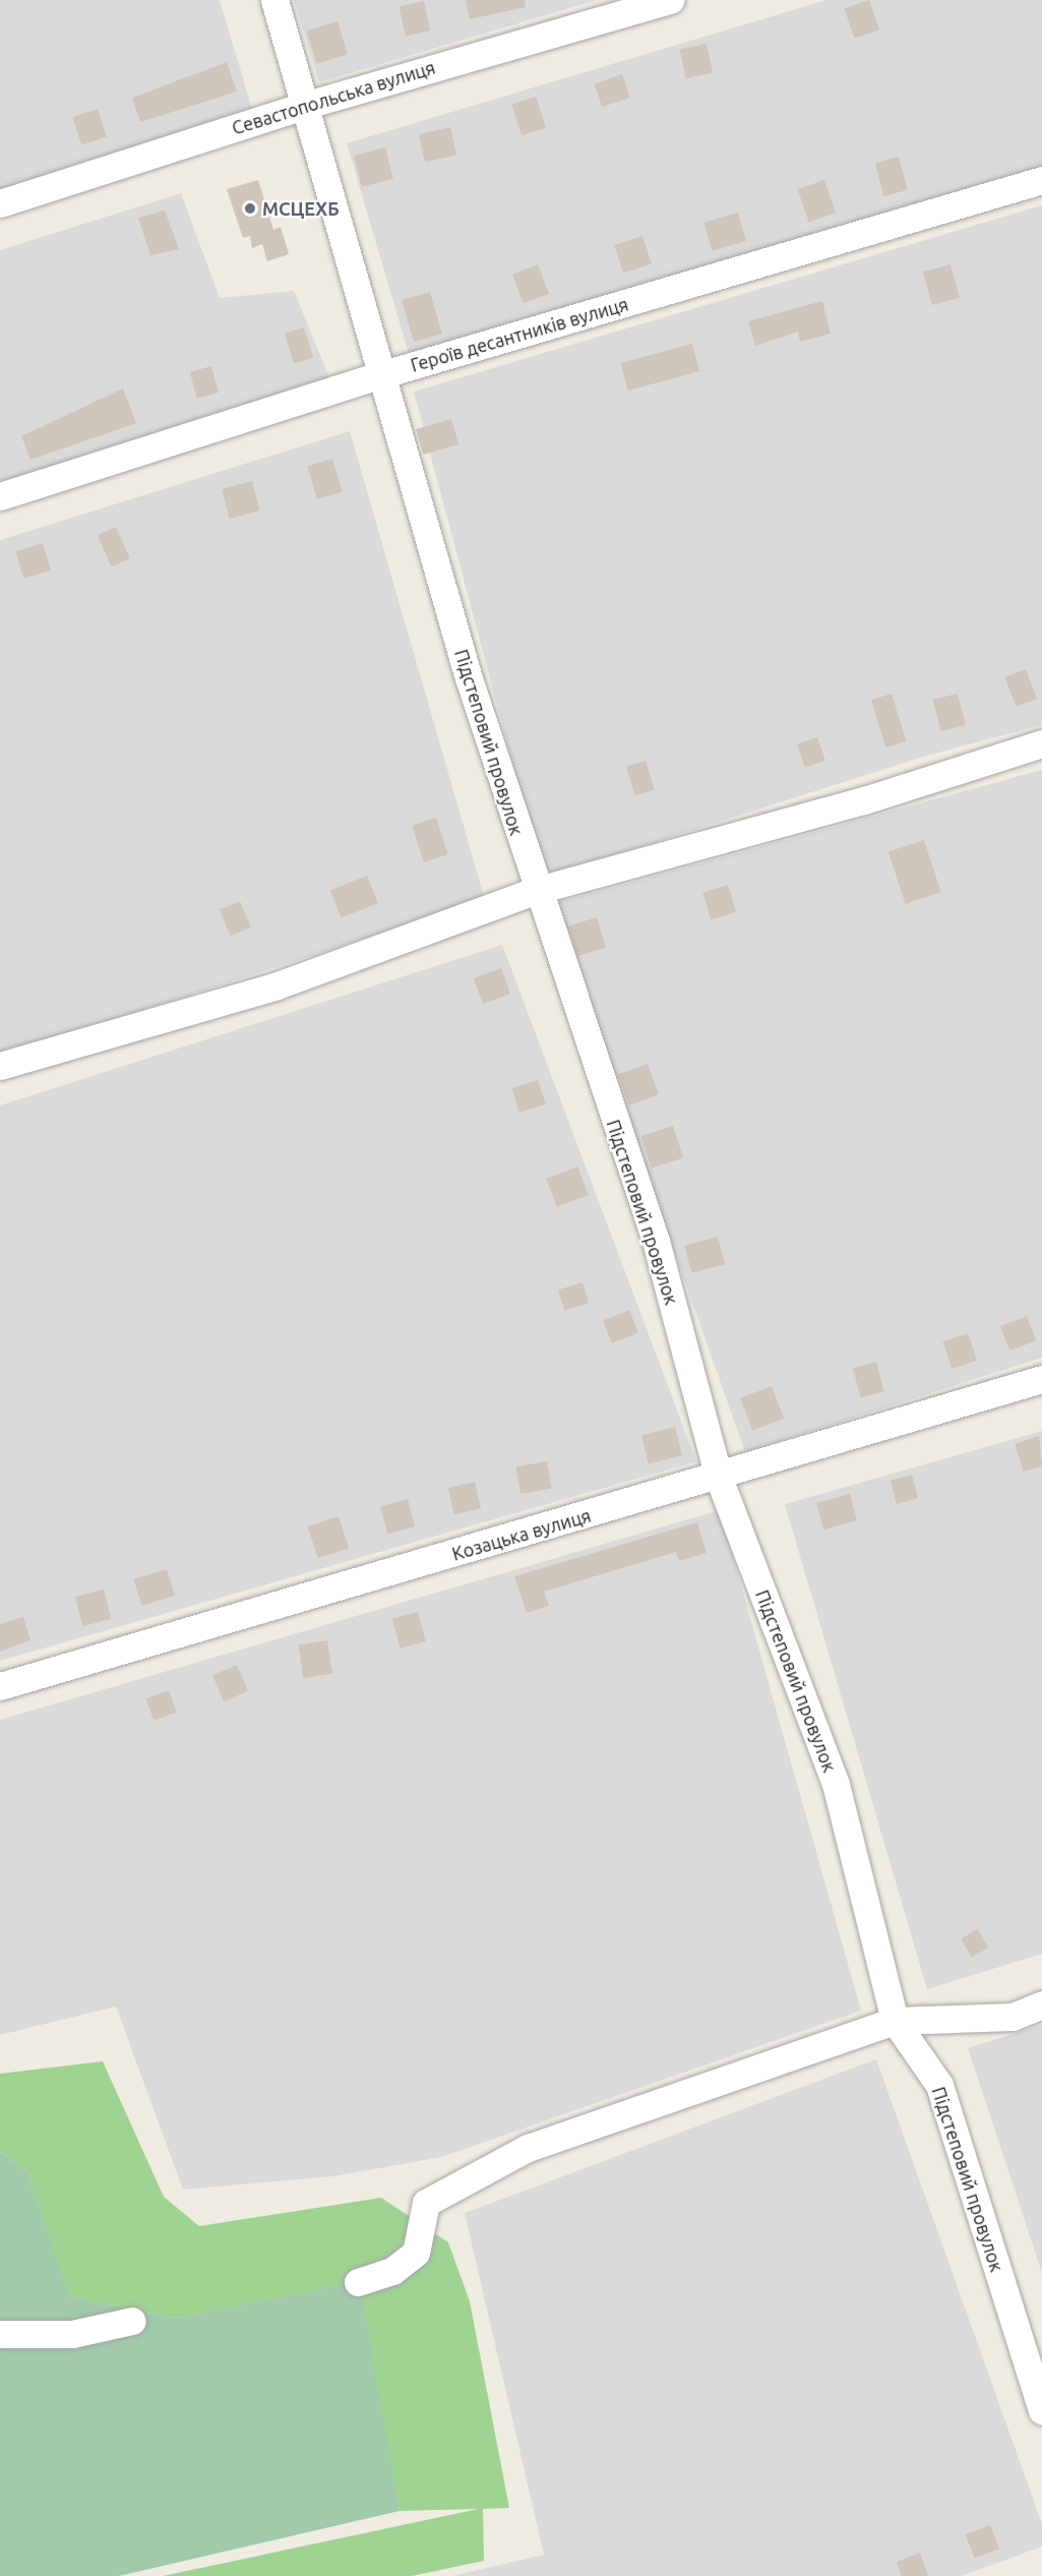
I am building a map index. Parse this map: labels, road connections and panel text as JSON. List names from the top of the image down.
{
  "streets": {
    "street": [
      "Севастопольська вулиця",
      "Героїв десантників вулиця",
      "Підстеповий провулок",
      "Козацька вулиця"
    ]
  },
  "crossings": [
    ["Севастопольська вулиця", "Підстеповий провулок"],
    ["Героїв десантників вулиця", "Підстеповий провулок"],
    ["Підстеповий провулок", "Козацька вулиця"]
  ],
  "places": ["МСЦЕХБ"]
}
